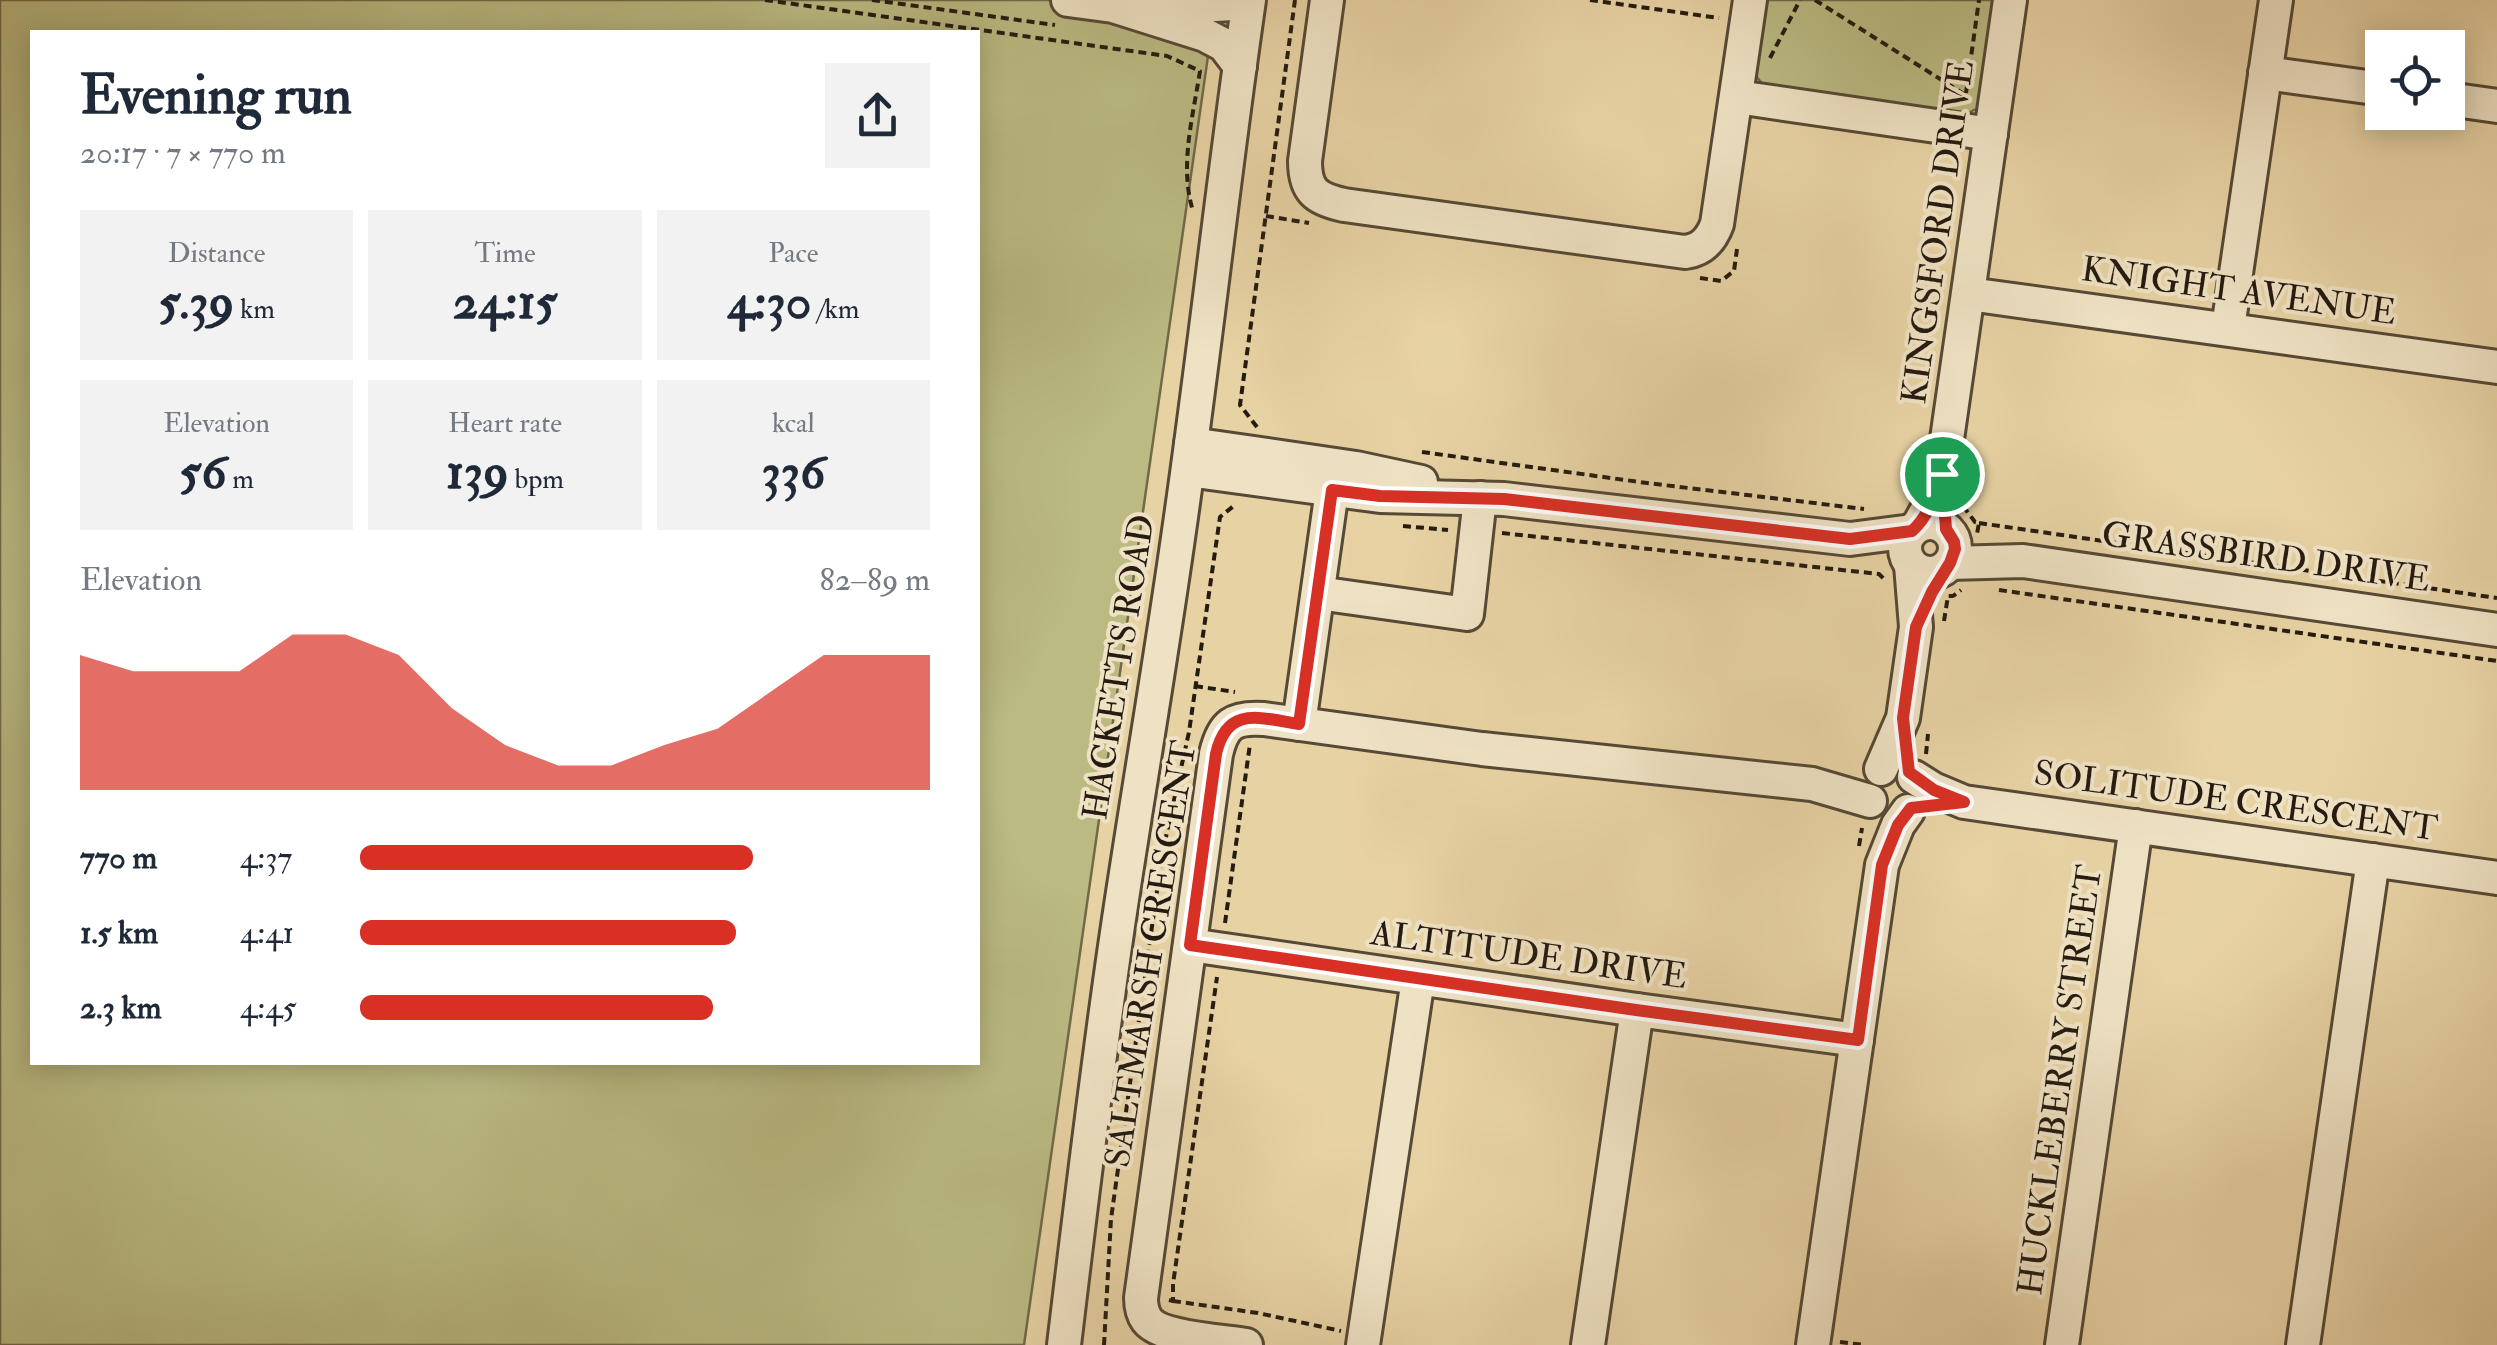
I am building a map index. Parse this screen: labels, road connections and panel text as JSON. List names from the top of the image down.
{
  "streets": {
    "street": [
      "KINGSFORD DRIVE",
      "KNIGHT AVENUE",
      "GRASSBIRD DRIVE",
      "HACKETTS ROAD",
      "SOLITUDE CRESCENT",
      "SALTMARSH CRESCENT",
      "ALTITUDE DRIVE",
      "HUCKLEBERRY STREET"
    ]
  },
  "crossings": [
    ["KINGSFORD DRIVE", "KNIGHT AVENUE"],
    ["KINGSFORD DRIVE", "GRASSBIRD DRIVE"],
    ["GRASSBIRD DRIVE", "HACKETTS ROAD"],
    ["SOLITUDE CRESCENT", "SALTMARSH CRESCENT"],
    ["SOLITUDE CRESCENT", "HUCKLEBERRY STREET"],
    ["SALTMARSH CRESCENT", "ALTITUDE DRIVE"]
  ],
  "page": {
    "heading": ["Evening run", "20:17 · 7 × 770 m"],
    "stats": [
      ["Distance", "5.39 km"],
      ["Time", "24:15"],
      ["Pace", "4:30 /km"],
      ["Elevation", "56 m"],
      ["Heart rate", "139 bpm"],
      ["kcal", "336"]
    ],
    "chart": ["Elevation", "82–89 m"],
    "list": [
      {
        "name": "770 m",
        "note": "4:37"
      },
      {
        "name": "1.5 km",
        "note": "4:41"
      },
      {
        "name": "2.3 km",
        "note": "4:45"
      }
    ]
  }
}
